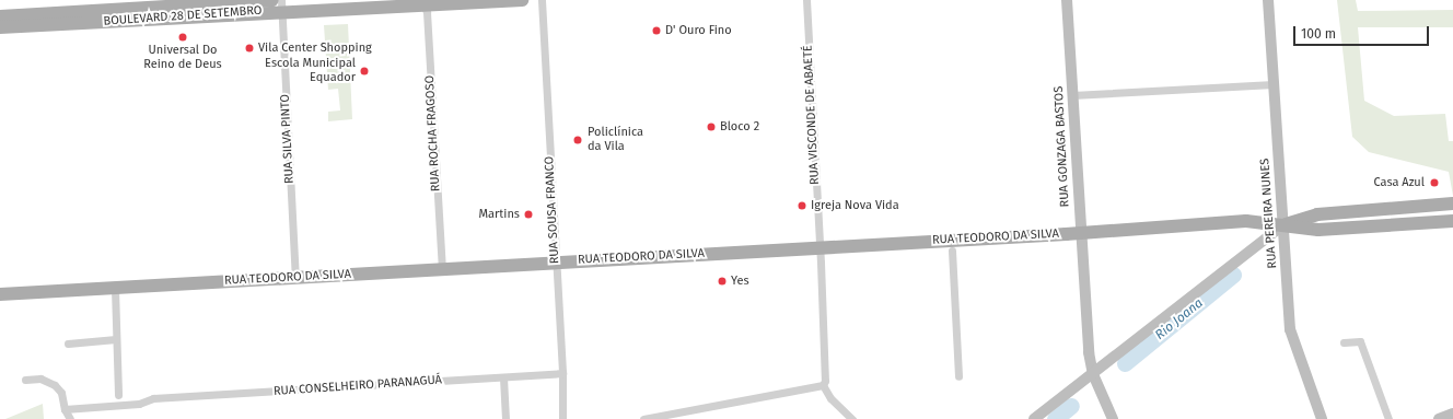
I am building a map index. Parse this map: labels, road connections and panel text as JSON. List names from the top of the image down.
{
  "streets": {
    "main road": ["BOULEVARD 28 DE SETEMBRO", "RUA TEODORO DA SILVA"],
    "street": [
      "RUA VISCONDE DE ABAETÉ",
      "RUA ROCHA FRAGOSO",
      "RUA SILVA PINTO",
      "RUA GONZAGA BASTOS",
      "RUA SOUSA FRANCO",
      "RUA PEREIRA NUNES",
      "RUA CONSELHEIRO PARANAGUÁ"
    ]
  },
  "crossings": [
    ["BOULEVARD 28 DE SETEMBRO", "RUA ROCHA FRAGOSO"],
    ["BOULEVARD 28 DE SETEMBRO", "RUA SILVA PINTO"],
    ["RUA VISCONDE DE ABAETÉ", "RUA TEODORO DA SILVA"],
    ["RUA ROCHA FRAGOSO", "RUA TEODORO DA SILVA"],
    ["RUA SILVA PINTO", "RUA TEODORO DA SILVA"],
    ["RUA GONZAGA BASTOS", "RUA TEODORO DA SILVA"],
    ["RUA SOUSA FRANCO", "RUA TEODORO DA SILVA"],
    ["RUA SOUSA FRANCO", "RUA CONSELHEIRO PARANAGUÁ"],
    ["RUA PEREIRA NUNES", "RUA TEODORO DA SILVA"]
  ],
  "water": ["Rio Joana"],
  "places": [
    "D' Ouro Fino",
    "Universal Do Reino de Deus",
    "Vila Center Shopping",
    "Escola Municipal Equador",
    "Bloco 2",
    "Policlínica da Vila",
    "Casa Azul",
    "Igreja Nova Vida",
    "Martins",
    "Yes"
  ],
  "scale_bar": "100 m"
}
